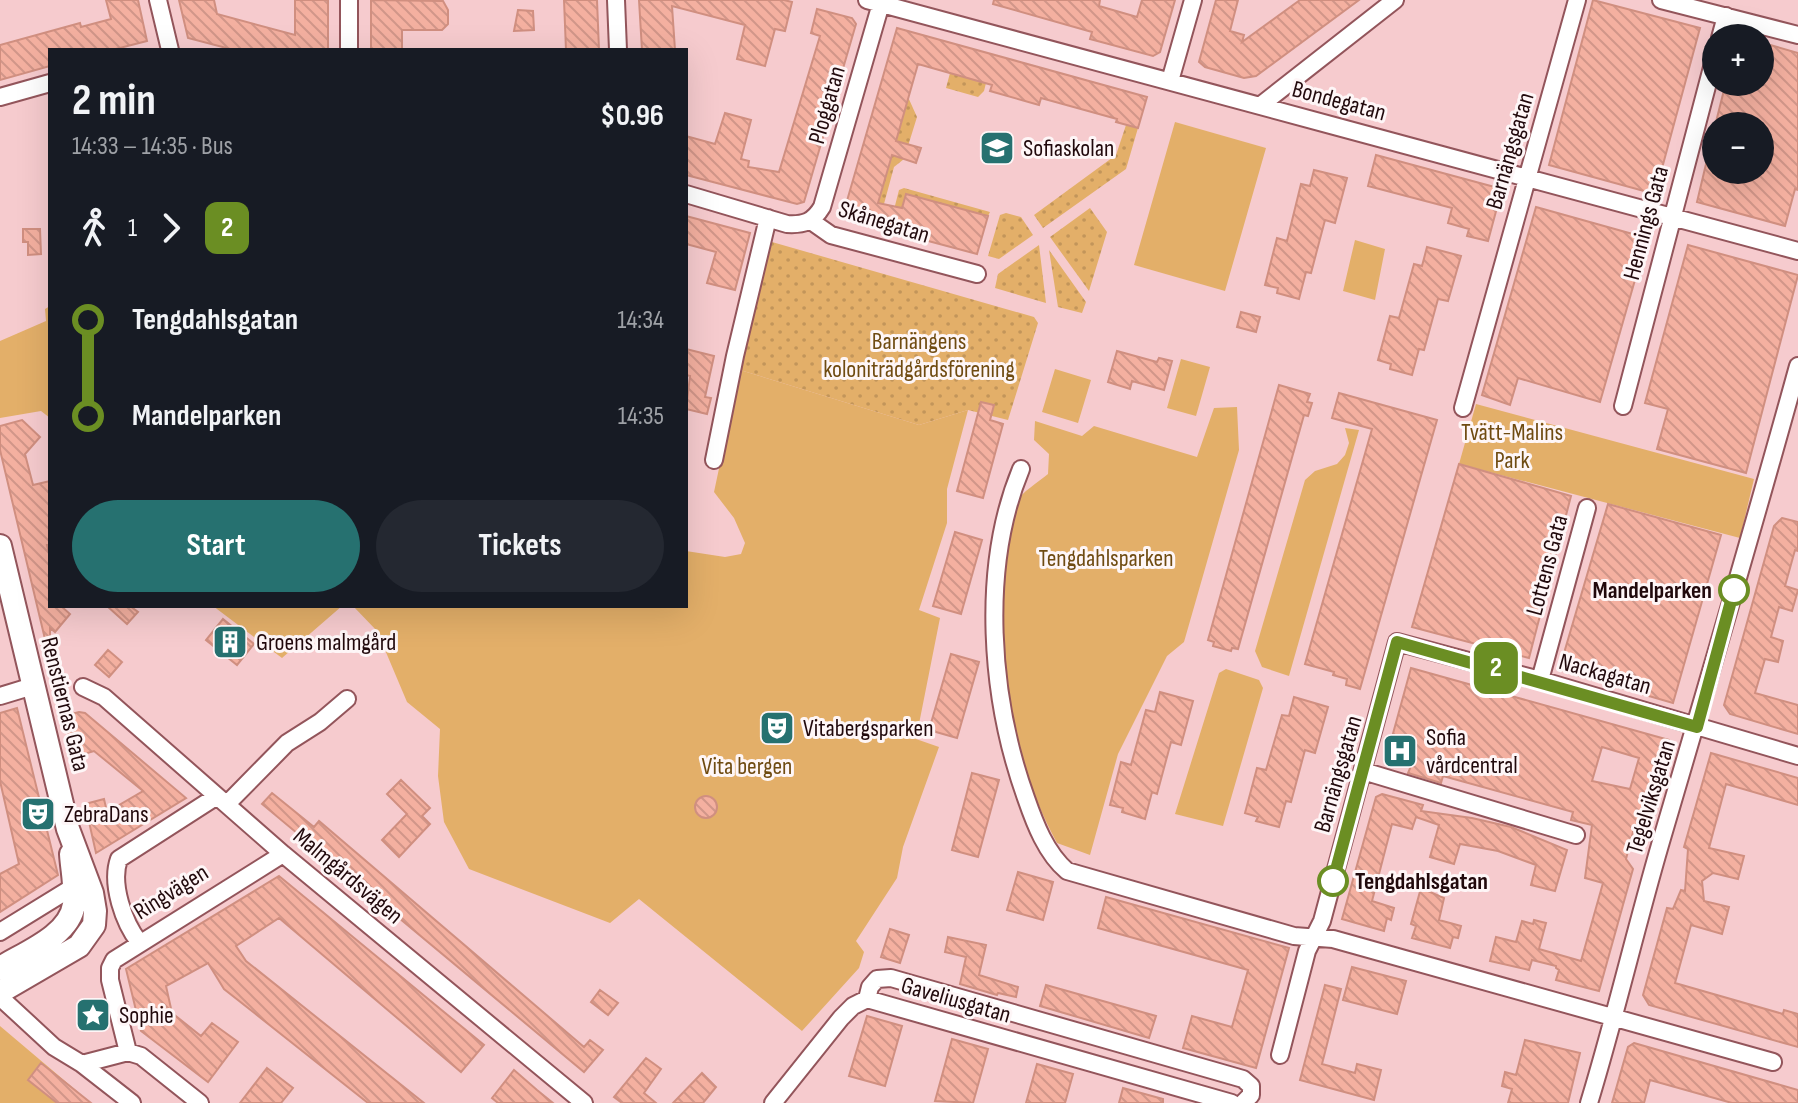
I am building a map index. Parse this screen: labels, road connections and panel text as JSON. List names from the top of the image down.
{
  "streets": {
    "street": [
      "Bondegatan",
      "Ploggatan",
      "Barnängsgatan",
      "Skånegatan",
      "Hennings Gata",
      "Lottens Gata",
      "Nackagatan",
      "Renstiernas Gata",
      "Tegelviksgatan",
      "Malmgårdsvägen",
      "Ringvägen",
      "Gaveliusgatan"
    ]
  },
  "crossings": [
    ["Bondegatan", "Ploggatan"],
    ["Bondegatan", "Barnängsgatan"],
    ["Bondegatan", "Hennings Gata"],
    ["Ploggatan", "Skånegatan"],
    ["Barnängsgatan", "Nackagatan"],
    ["Lottens Gata", "Nackagatan"],
    ["Nackagatan", "Tegelviksgatan"],
    ["Renstiernas Gata", "Ringvägen"],
    ["Malmgårdsvägen", "Ringvägen"]
  ],
  "parks": [
    "Barnängens koloniträdgårdsförening",
    "Tvätt-Malins Park",
    "Tengdahlsparken",
    "Vita bergen"
  ],
  "places": {
    "school or university": ["Sofiaskolan"],
    "other": ["Mandelparken", "Tengdahlsgatan"],
    "building": ["Groens malmgård"],
    "theatre": ["Vitabergsparken", "ZebraDans"],
    "hospital": ["Sofia vårdcentral"],
    "place": ["Sophie"]
  },
  "lines": ["bus line 2"],
  "page": {
    "on_map": "2",
    "map_buttons": ["+", "−"],
    "heading": ["2 min", "14:33 – 14:35 · Bus", "$0.96"],
    "legs": ["1", "2"],
    "list": [
      {
        "name": "Tengdahlsgatan",
        "value": "14:34"
      },
      {
        "name": "Mandelparken",
        "value": "14:35"
      }
    ],
    "buttons": ["Start", "Tickets"]
  }
}
